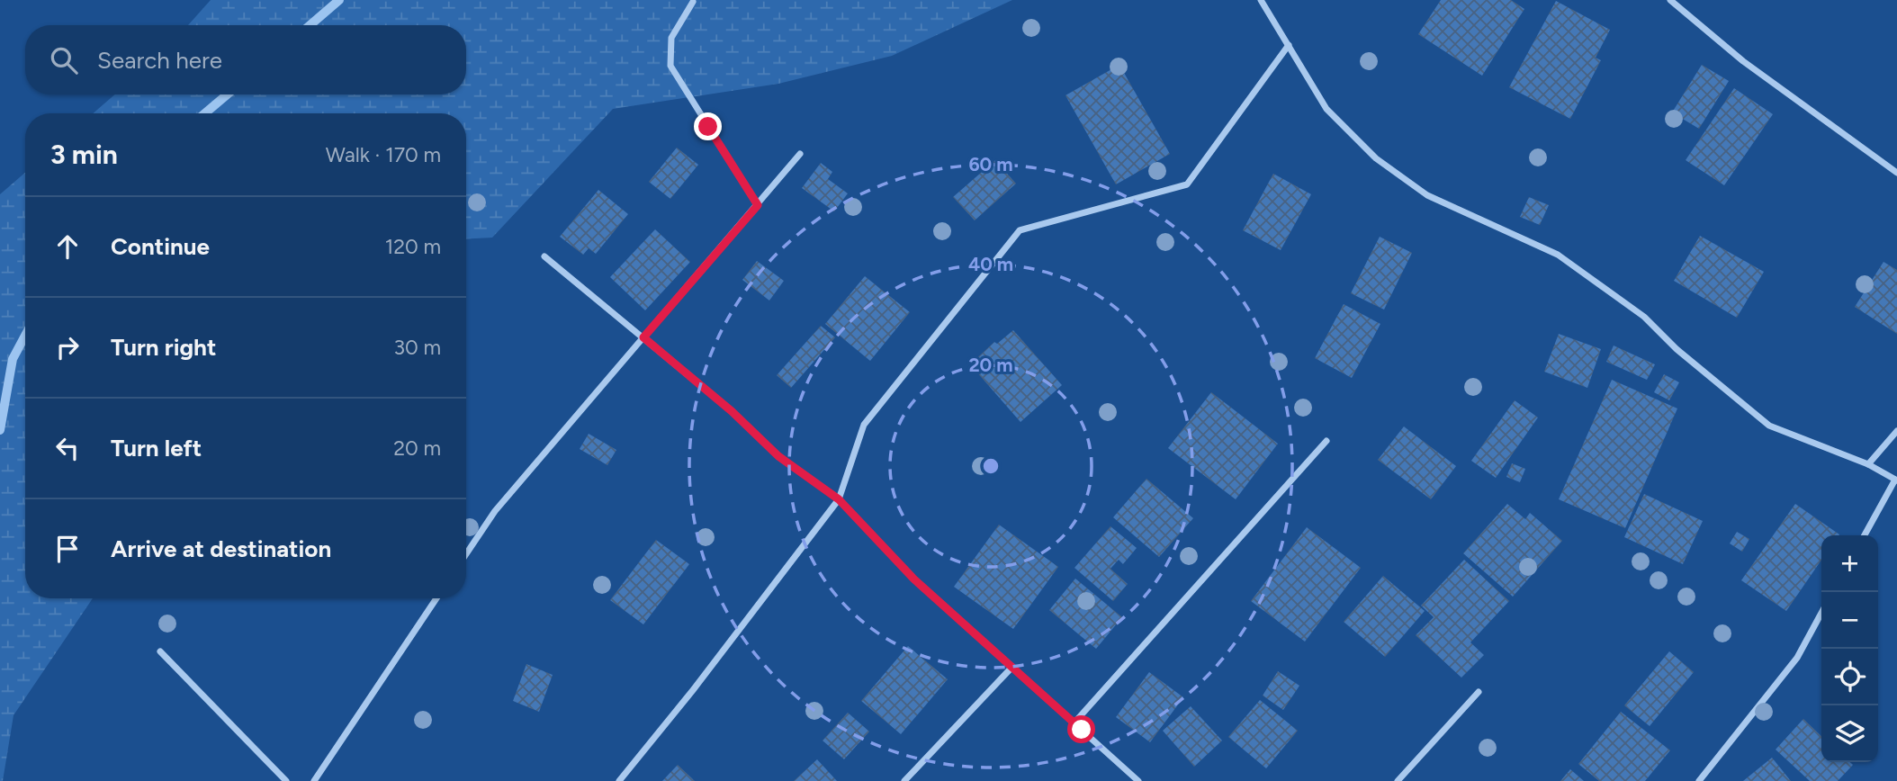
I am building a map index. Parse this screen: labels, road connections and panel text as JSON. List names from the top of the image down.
{
  "page": {
    "search": "Search here",
    "heading": ["3 min", "Walk · 170 m"],
    "list": [
      ["Continue", "120 m"],
      ["Turn right", "30 m"],
      ["Turn left", "20 m"],
      "Arrive at destination"
    ],
    "map_buttons": ["+", "−"]
  },
  "rings": ["60 m", "40 m", "20 m"]
}
